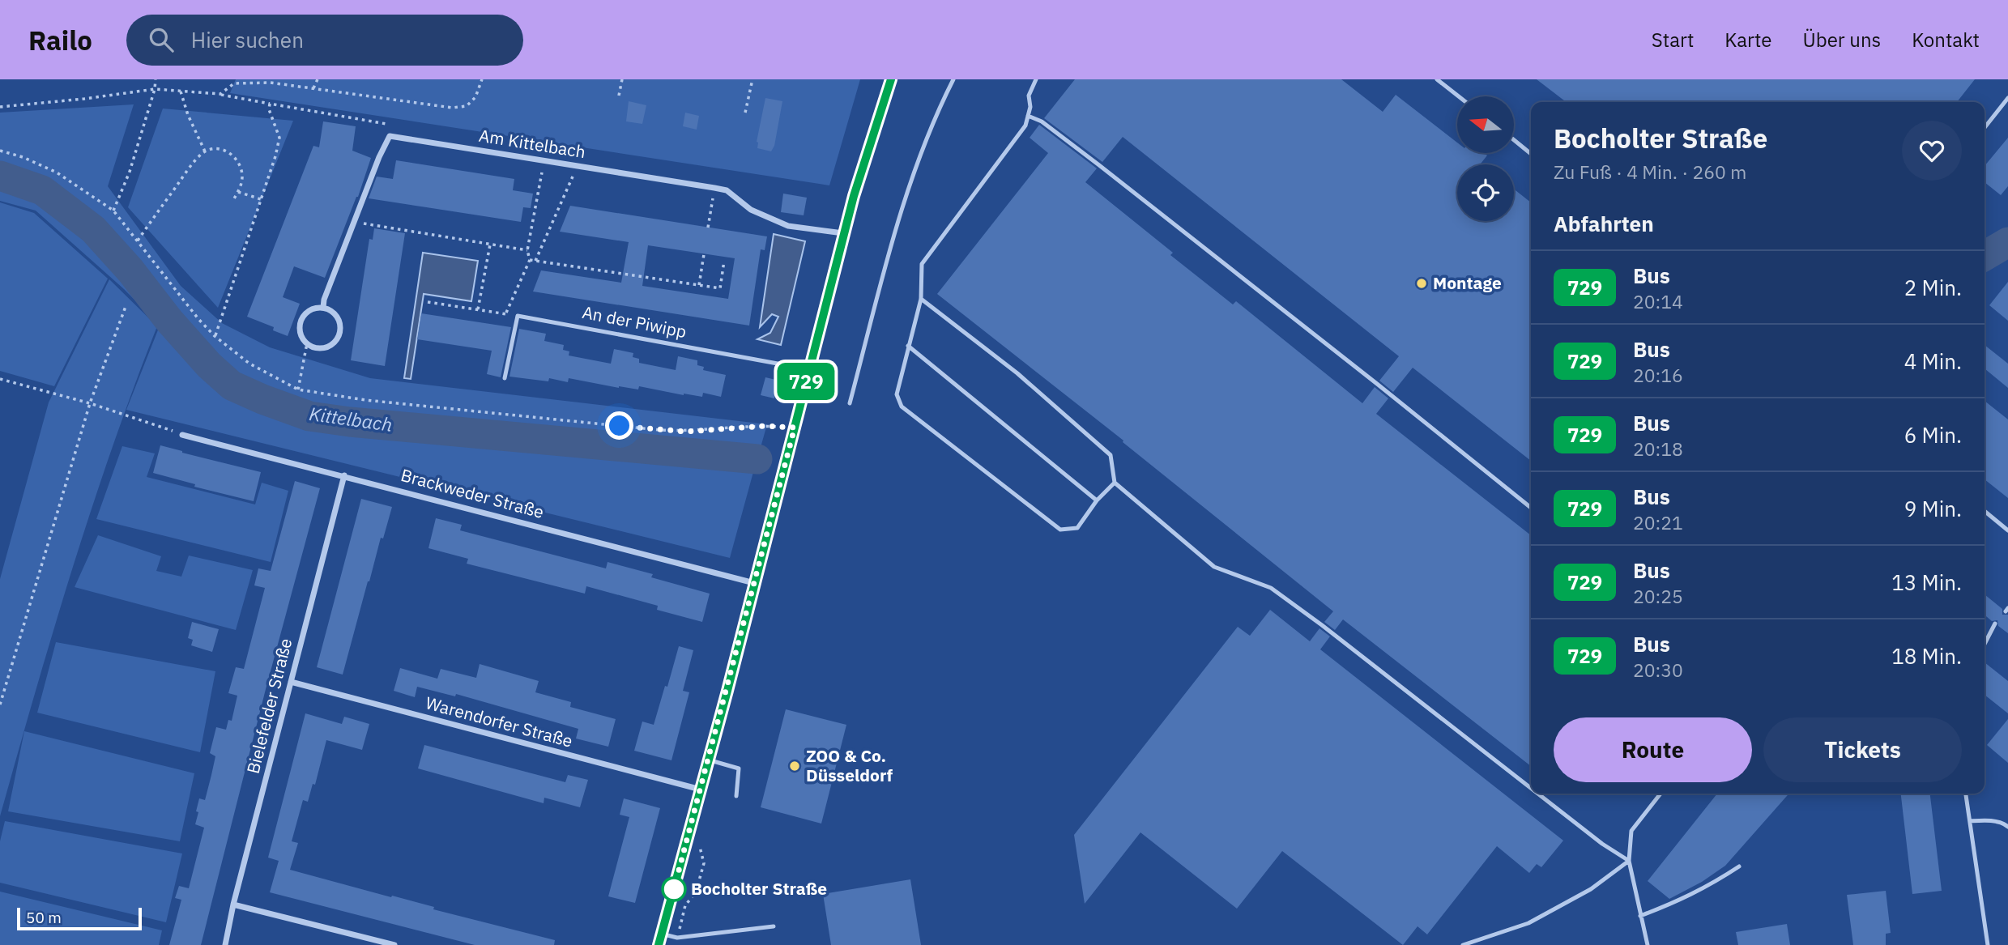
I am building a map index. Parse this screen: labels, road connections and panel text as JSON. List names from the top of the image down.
{
  "streets": {
    "street": [
      "Am Kittelbach",
      "Brackweder Straße",
      "Bielefelder Straße",
      "Warendorfer Straße"
    ],
    "lane": ["An der Piwipp"]
  },
  "crossings": [
    ["Brackweder Straße", "Bielefelder Straße"],
    ["Bielefelder Straße", "Warendorfer Straße"]
  ],
  "water": ["Kittelbach"],
  "places": ["Montage", "ZOO & Co. Düsseldorf", "Bocholter Straße"],
  "lines": ["bus line 729"],
  "scale_bar": "50 m",
  "north": "left",
  "page": {
    "header": "Railo",
    "search": "Hier suchen",
    "nav": [
      "Start",
      "Karte",
      "Über uns",
      "Kontakt"
    ],
    "on_map": "729",
    "heading": [
      ["Bocholter Straße", "Zu Fuß · 4 Min. · 260 m"],
      "Abfahrten"
    ],
    "list": [
      {
        "mark": "729",
        "name": "Bus",
        "note": "20:14",
        "value": "2 Min."
      },
      {
        "mark": "729",
        "name": "Bus",
        "note": "20:16",
        "value": "4 Min."
      },
      {
        "mark": "729",
        "name": "Bus",
        "note": "20:18",
        "value": "6 Min."
      },
      {
        "mark": "729",
        "name": "Bus",
        "note": "20:21",
        "value": "9 Min."
      },
      {
        "mark": "729",
        "name": "Bus",
        "note": "20:25",
        "value": "13 Min."
      },
      {
        "mark": "729",
        "name": "Bus",
        "note": "20:30",
        "value": "18 Min."
      }
    ],
    "buttons": ["Route", "Tickets"],
    "scale": "50 m"
  }
}
